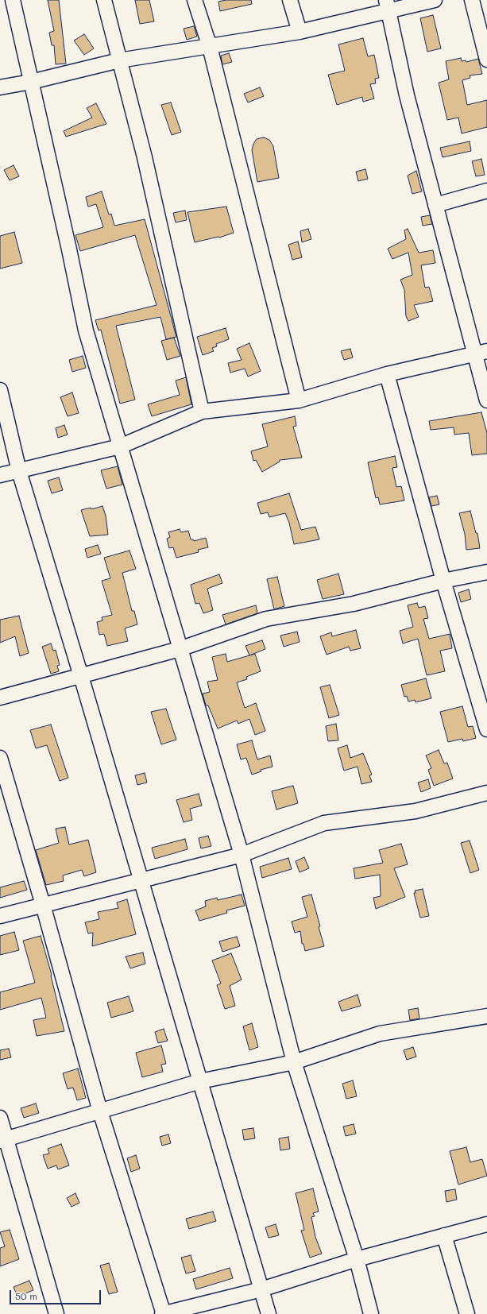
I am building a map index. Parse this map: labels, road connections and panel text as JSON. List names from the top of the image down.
{
  "scale_bar": "50 m"
}
